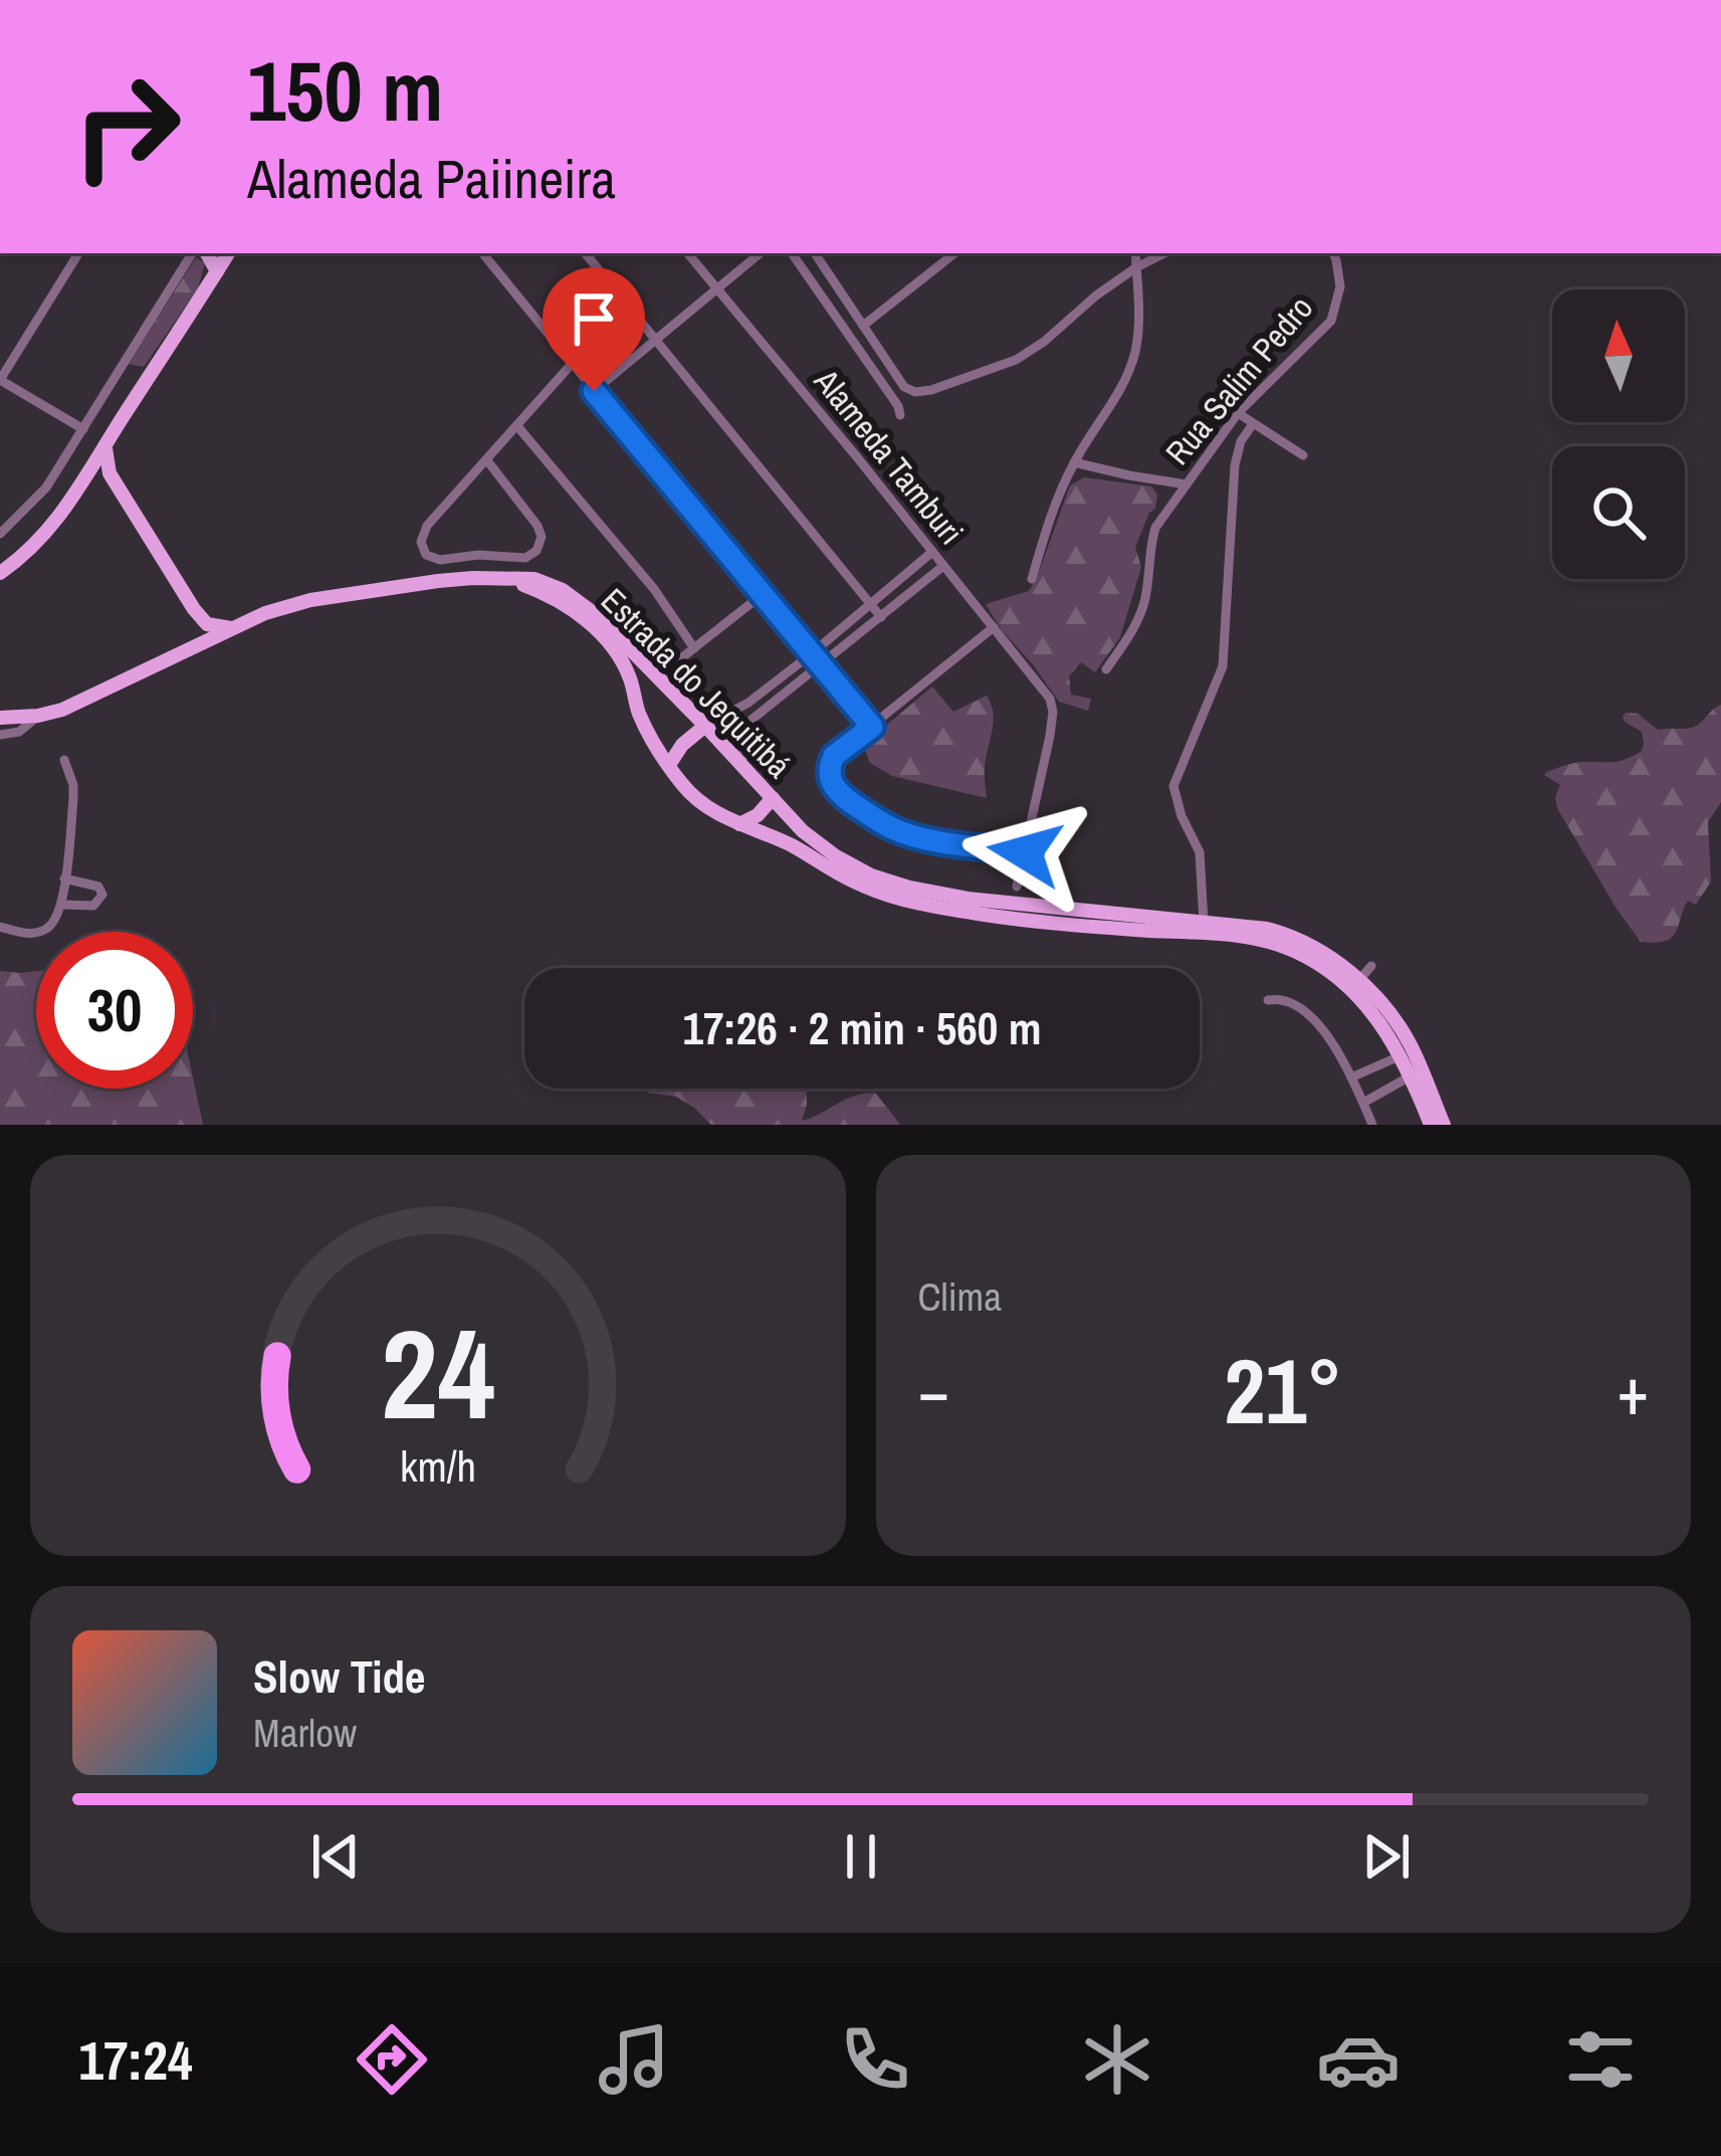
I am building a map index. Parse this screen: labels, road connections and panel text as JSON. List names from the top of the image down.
{
  "streets": {
    "main road": ["Estrada do Jequitibá"],
    "street": ["Rua Salim Pedro", "Alameda Tamburi"]
  },
  "north": "top",
  "page": {
    "turn": ["150 m", "Alameda Paiineira"],
    "limit": "30",
    "trip": "17:26 · 2 min · 560 m",
    "tile": "Clima",
    "heat": ["−", "21°", "+"],
    "song": ["Slow Tide", "Marlow"],
    "tabs": "17:24",
    "gauge": ["24", "km/h"]
  }
}
